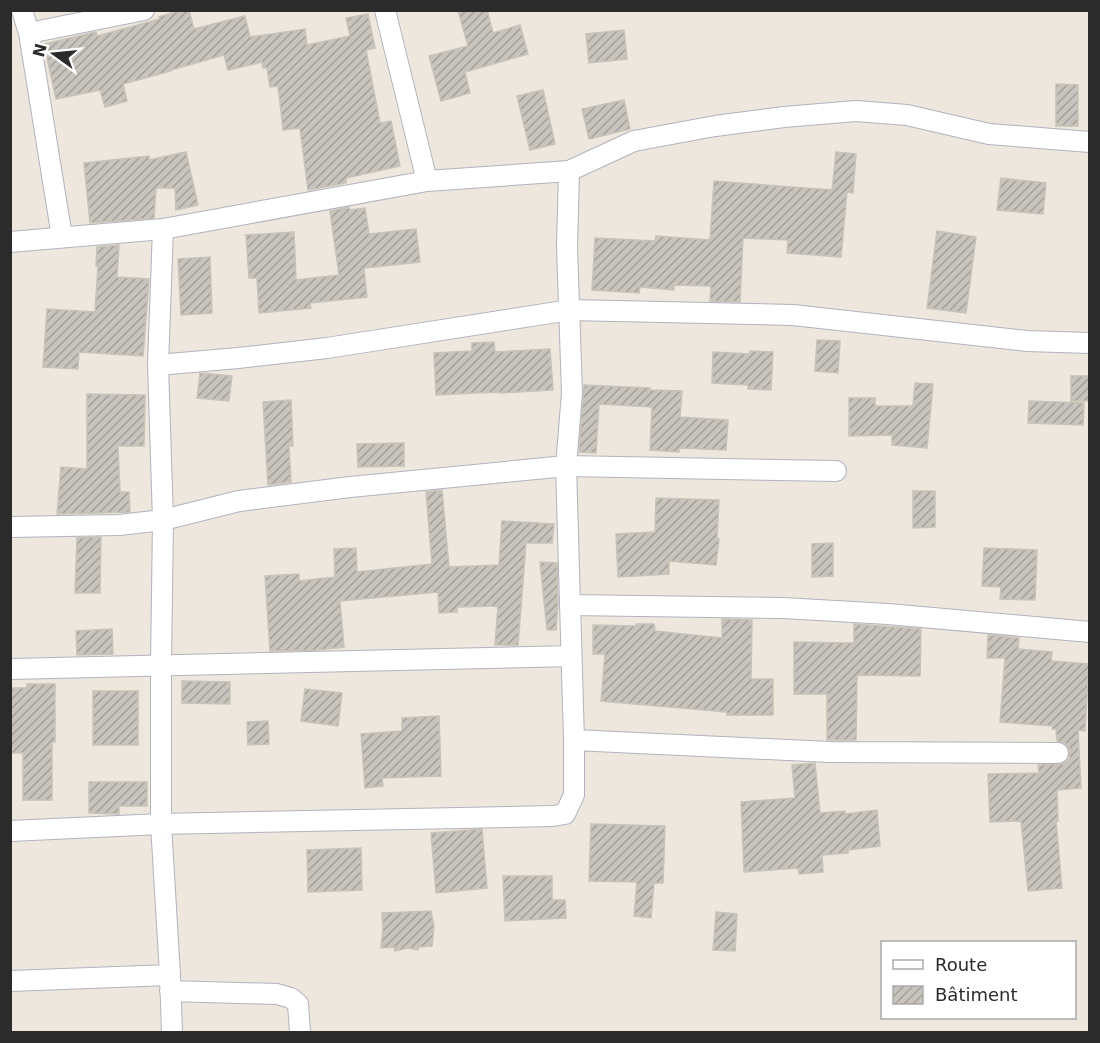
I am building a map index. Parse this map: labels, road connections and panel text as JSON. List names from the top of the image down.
{
  "legend": ["Route", "Bâtiment"],
  "north": "left"
}
